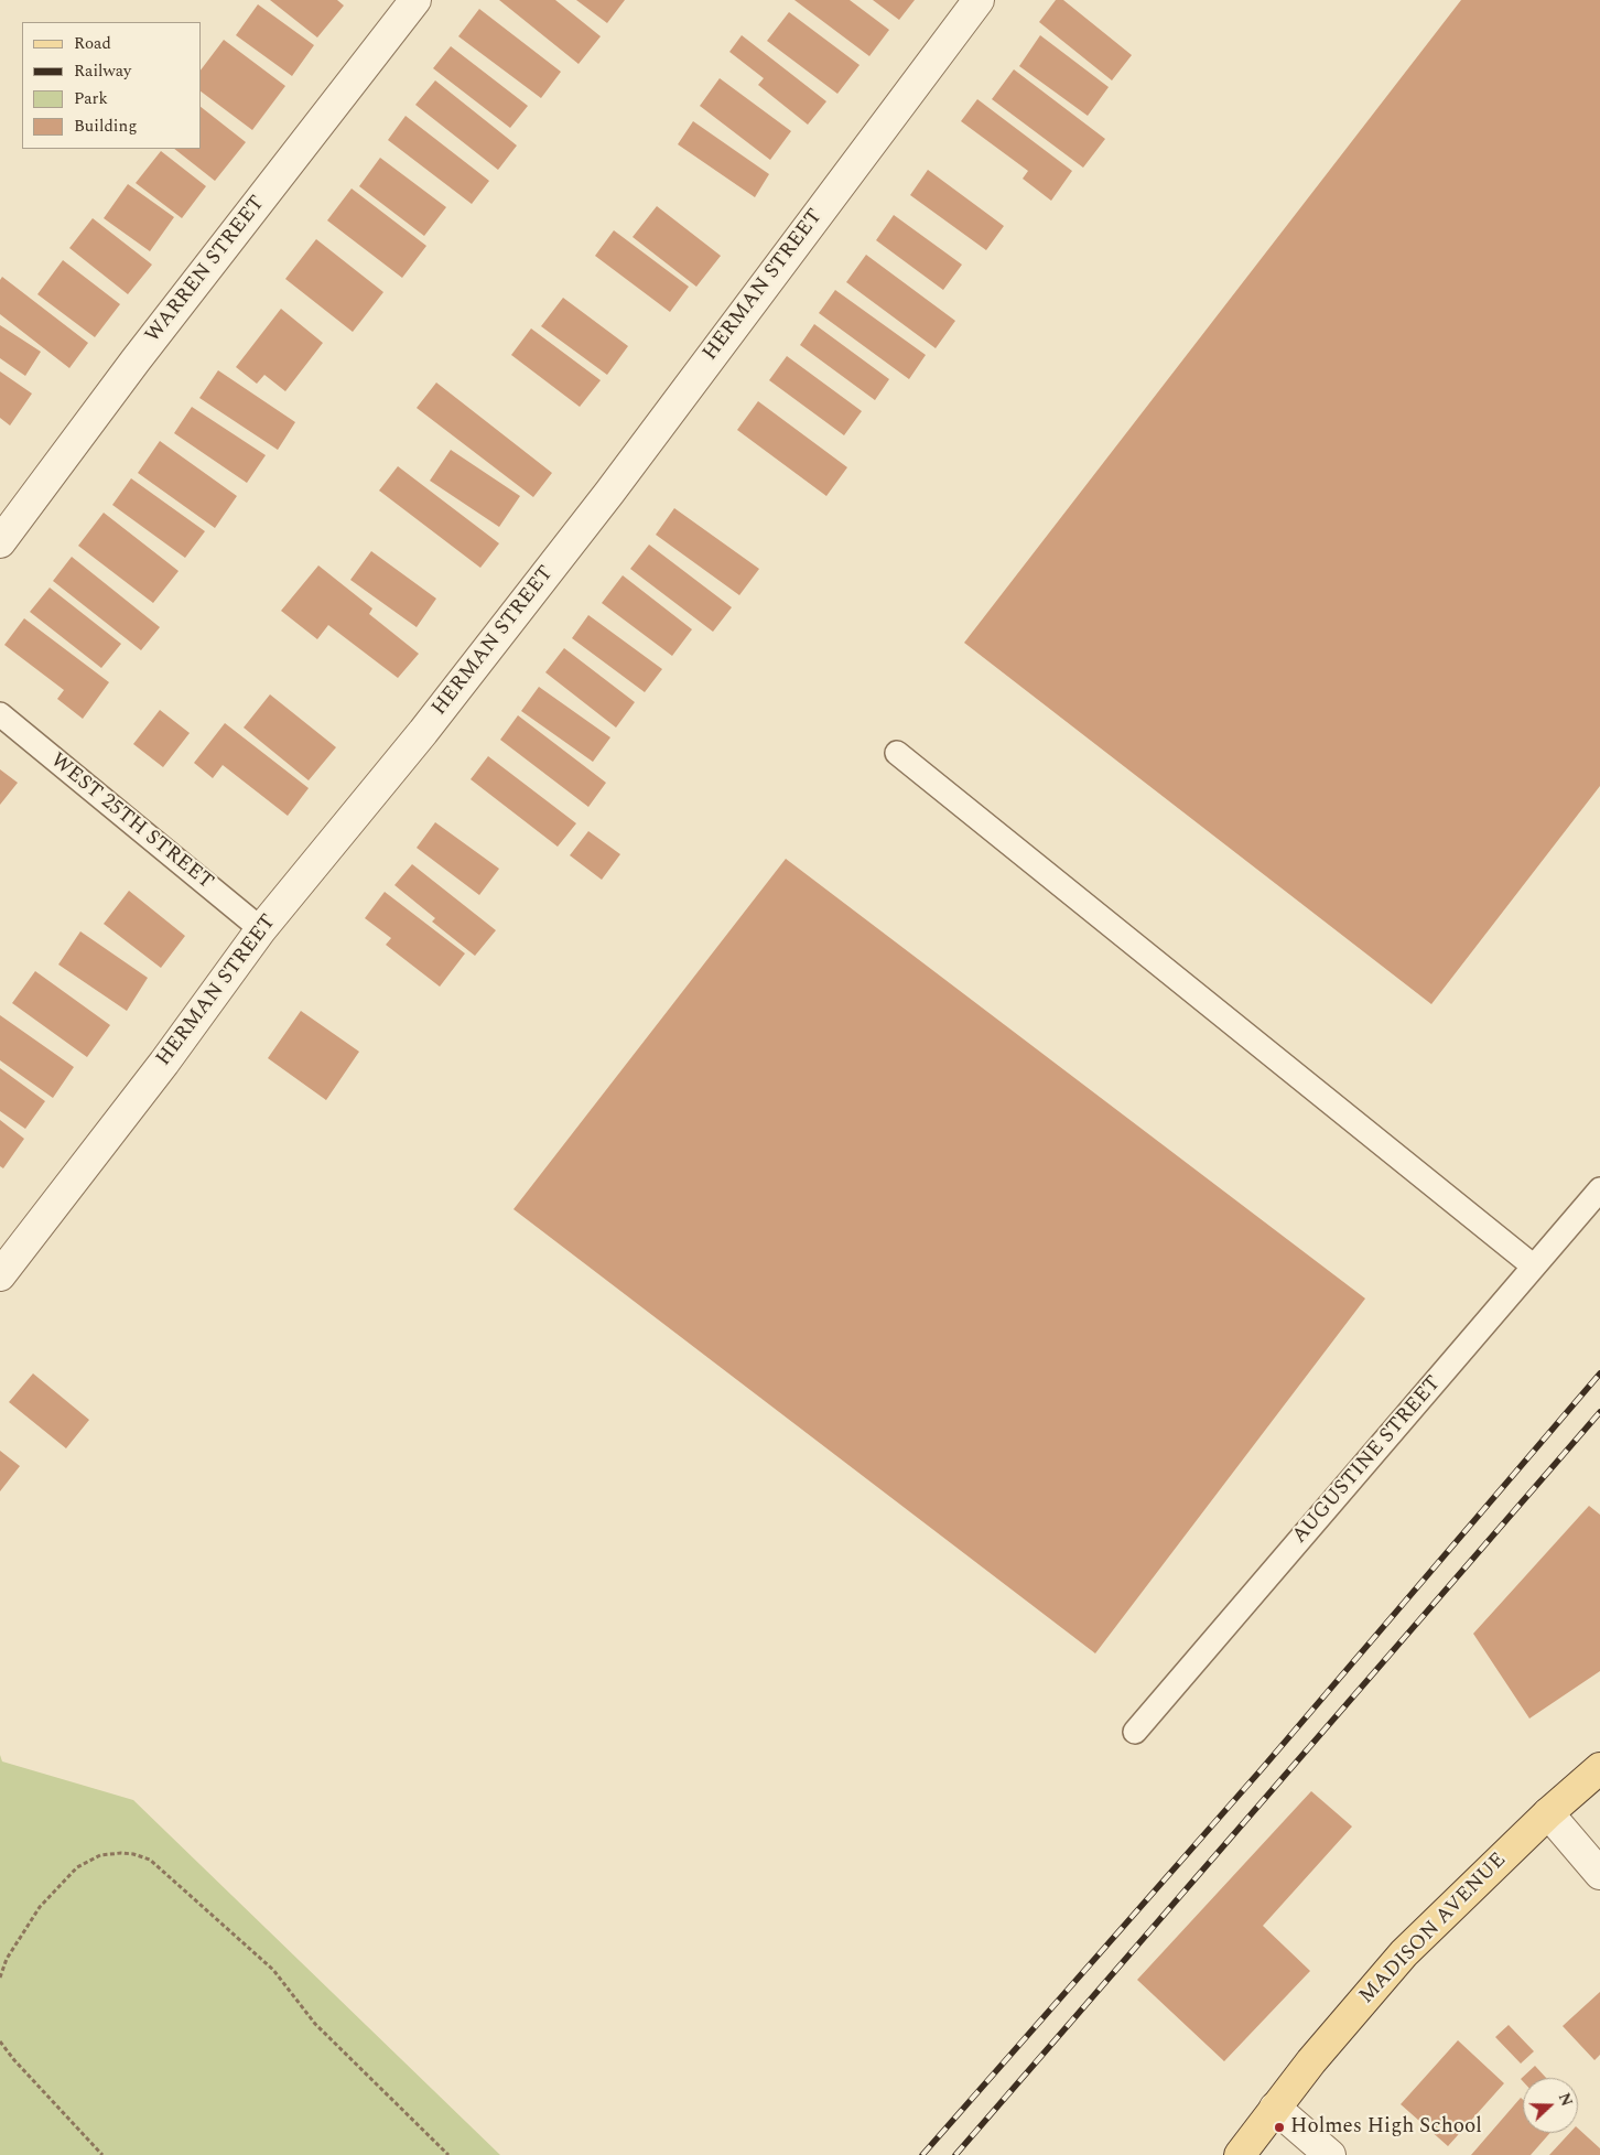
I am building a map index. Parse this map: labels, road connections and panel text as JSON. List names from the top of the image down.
{
  "streets": {
    "main road": ["MADISON AVENUE"],
    "street": ["WARREN STREET", "HERMAN STREET"],
    "lane": ["WEST 25TH STREET", "AUGUSTINE STREET"]
  },
  "crossings": [
    ["HERMAN STREET", "WEST 25TH STREET"]
  ],
  "places": ["Holmes High School"],
  "legend": [
    "Road",
    "Railway",
    "Park",
    "Building"
  ],
  "north": "right"
}
